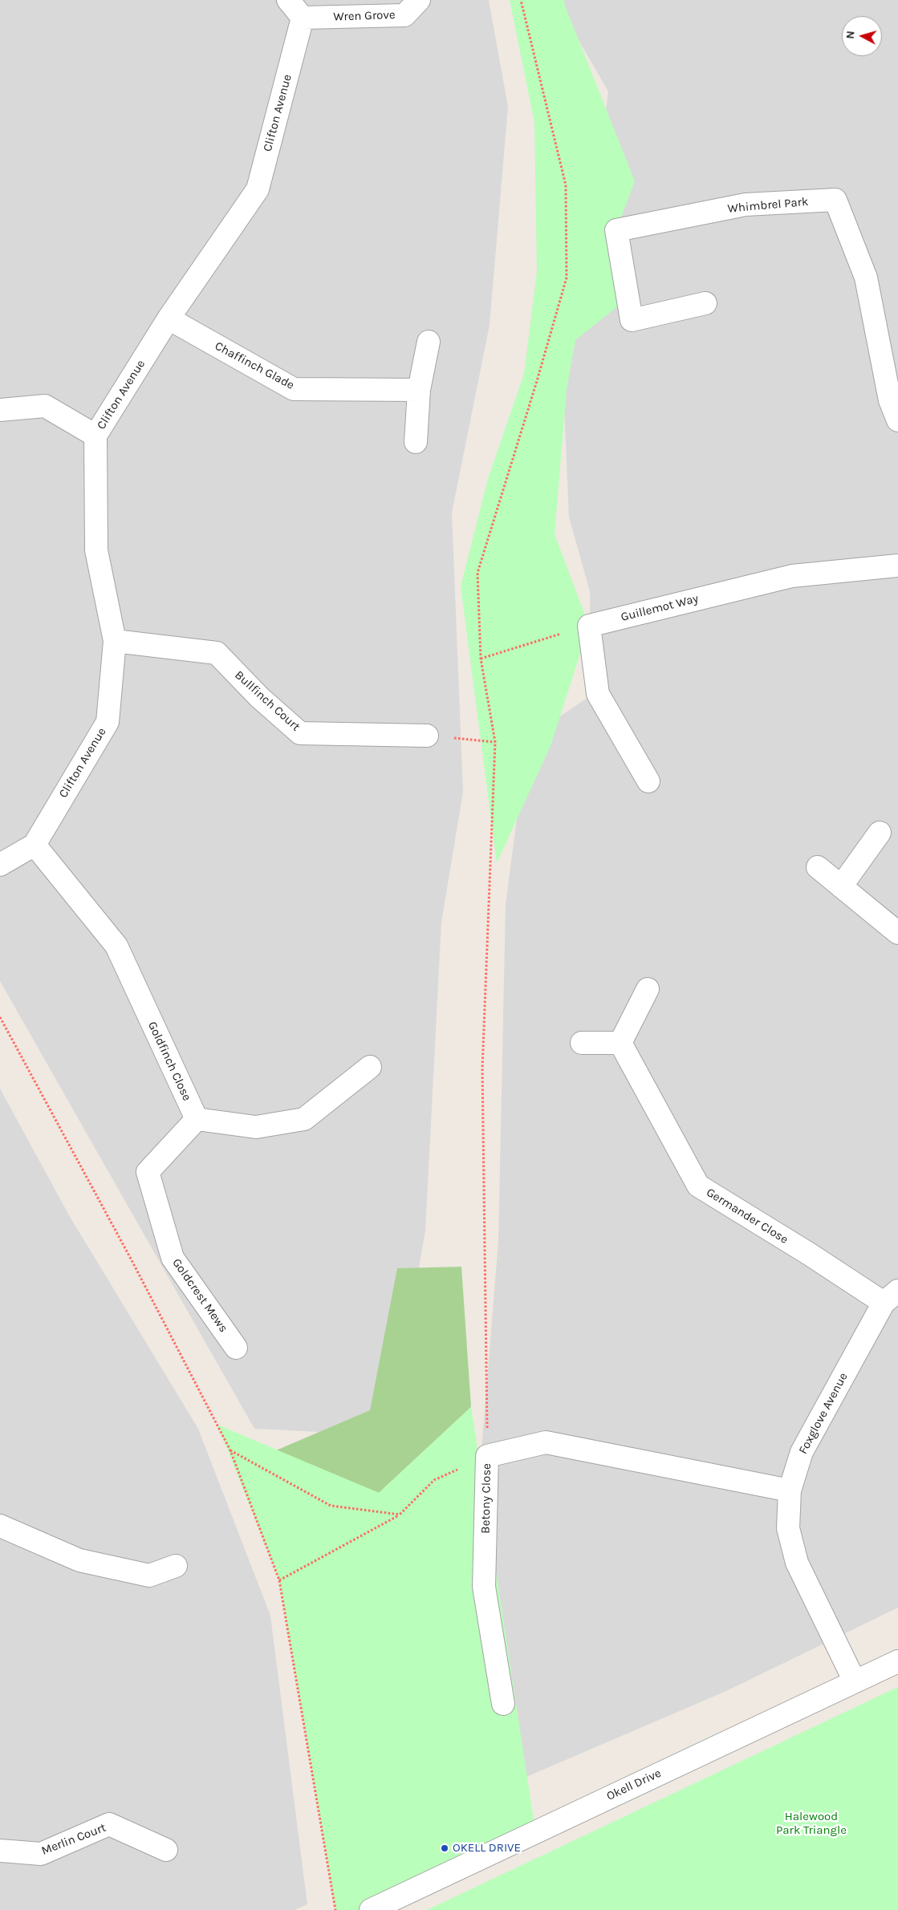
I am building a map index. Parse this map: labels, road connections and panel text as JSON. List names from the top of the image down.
{
  "streets": {
    "street": [
      "Wren Grove",
      "Clifton Avenue",
      "Whimbrel Park",
      "Chaffinch Glade",
      "Guillemot Way",
      "Bullfinch Court",
      "Goldfinch Close",
      "Germander Close",
      "Goldcrest Mews",
      "Foxglove Avenue",
      "Betony Close",
      "Okell Drive",
      "Merlin Court"
    ]
  },
  "crossings": [
    ["Wren Grove", "Clifton Avenue"],
    ["Clifton Avenue", "Chaffinch Glade"],
    ["Clifton Avenue", "Bullfinch Court"],
    ["Clifton Avenue", "Goldfinch Close"],
    ["Goldfinch Close", "Goldcrest Mews"],
    ["Germander Close", "Foxglove Avenue"],
    ["Foxglove Avenue", "Betony Close"],
    ["Foxglove Avenue", "Okell Drive"]
  ],
  "parks": ["Halewood Park Triangle"],
  "places": ["OKELL DRIVE"],
  "north": "left"
}
